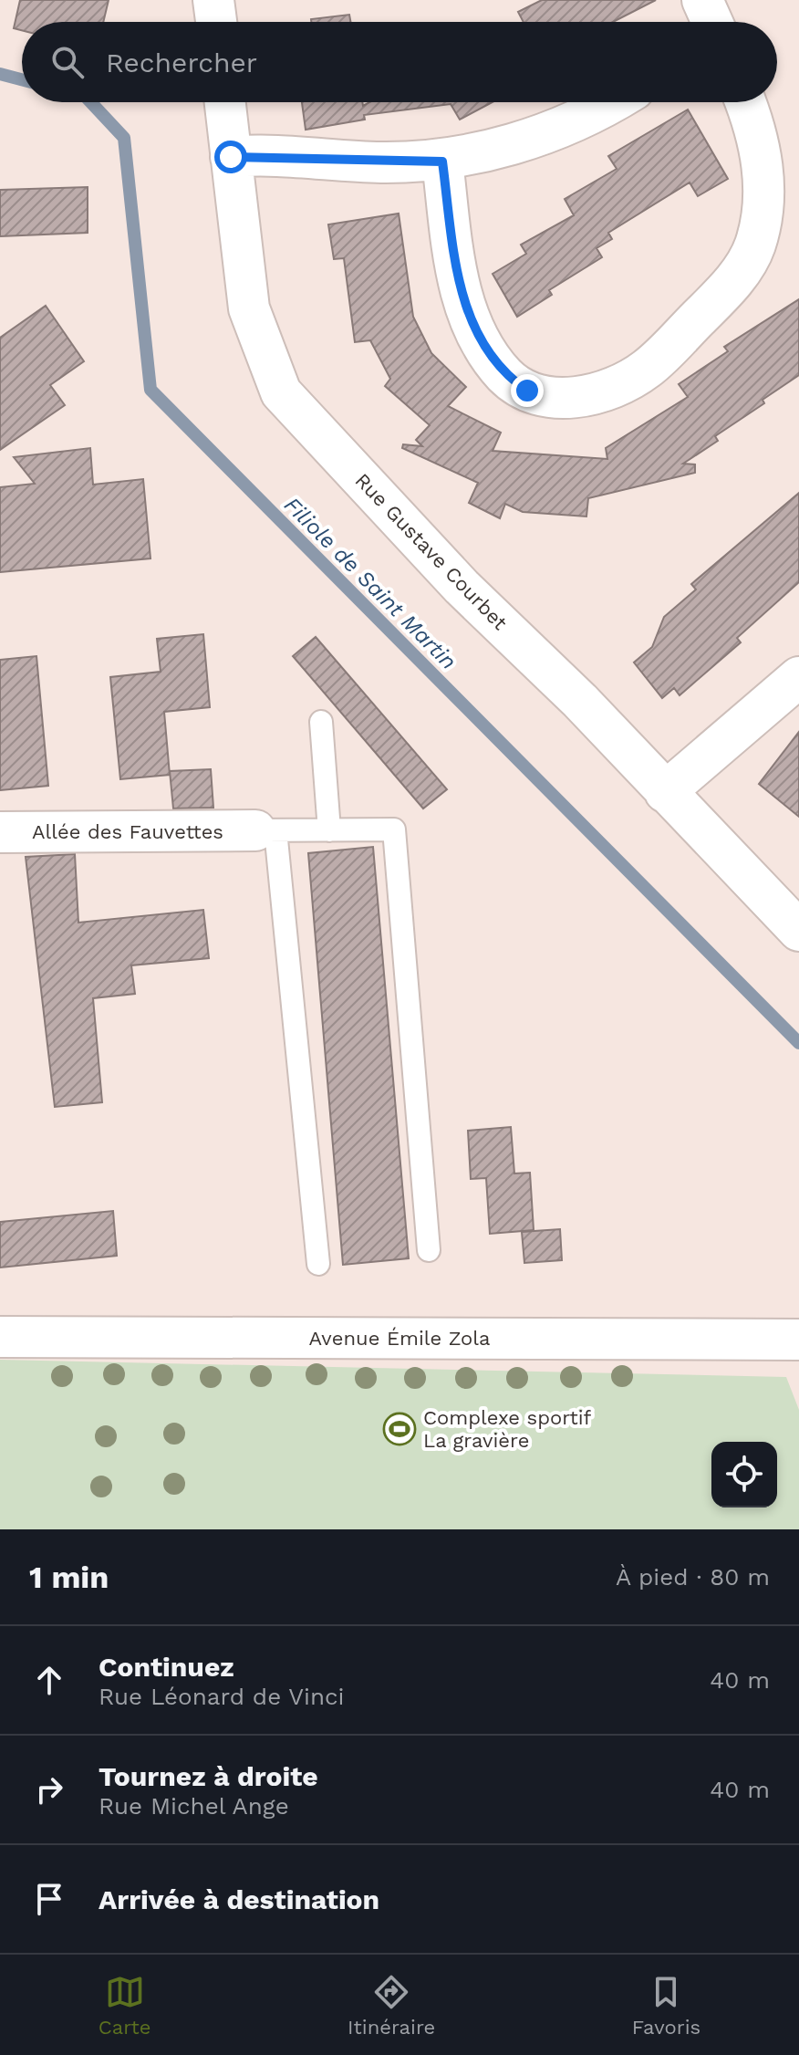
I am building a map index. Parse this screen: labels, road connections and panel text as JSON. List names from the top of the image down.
{
  "streets": {
    "street": ["Rue Gustave Courbet", "Allée des Fauvettes", "Avenue Émile Zola"]
  },
  "water": ["Filiole de Saint Martin"],
  "places": {
    "sports": ["Complexe sportif La gravière"]
  },
  "page": {
    "search": "Rechercher",
    "heading": ["1 min", "À pied · 80 m"],
    "list": [
      ["Continuez", "Rue Léonard de Vinci", "40 m"],
      ["Tournez à droite", "Rue Michel Ange", "40 m"],
      "Arrivée à destination"
    ],
    "nav": ["Carte", "Itinéraire", "Favoris"]
  }
}
